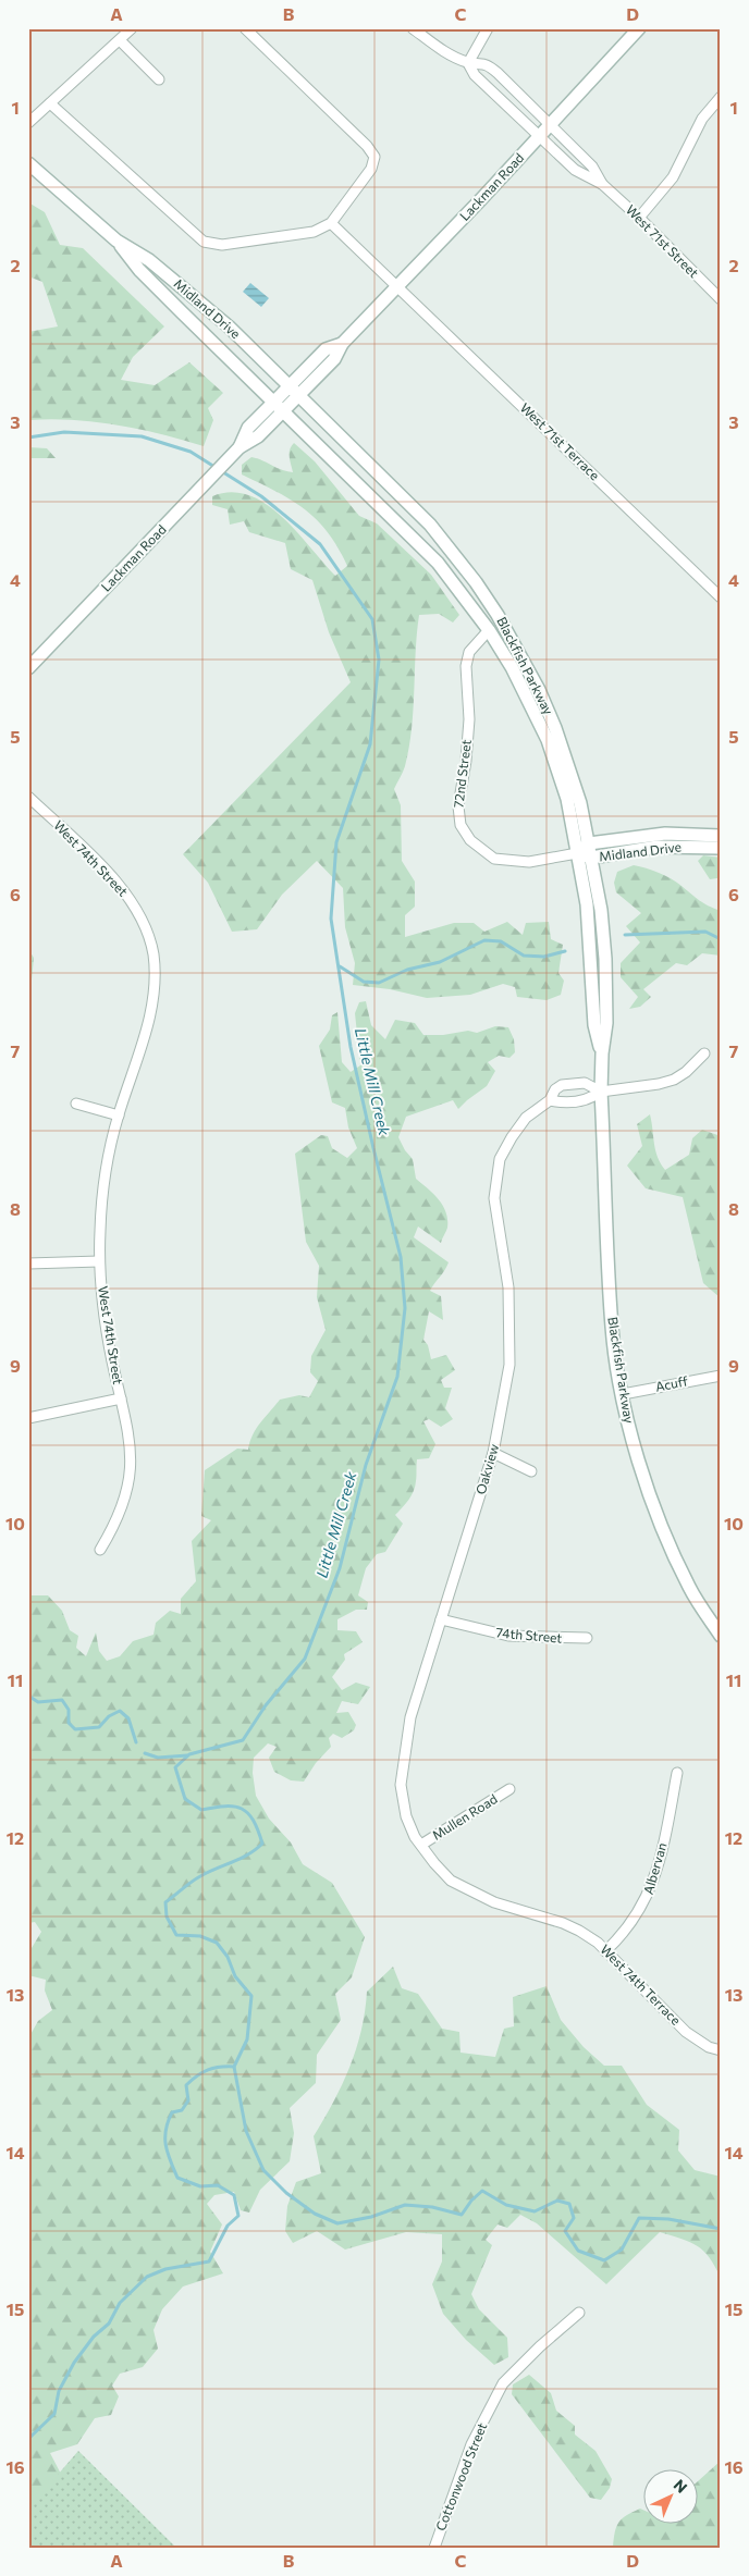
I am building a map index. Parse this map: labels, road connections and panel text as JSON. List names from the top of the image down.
{
  "streets": {
    "main road": ["Lackman Road", "Midland Drive", "Blackfish Parkway"],
    "street": [
      "West 71st Street",
      "West 71st Terrace",
      "72nd Street",
      "West 74th Street",
      "Acuff",
      "Oakview",
      "74th Street",
      "Mullen Road",
      "Albervan",
      "West 74th Terrace",
      "Cottonwood Street"
    ]
  },
  "crossings": [
    ["Lackman Road", "West 71st Street"],
    ["Lackman Road", "Midland Drive"],
    ["Lackman Road", "West 71st Terrace"],
    ["Lackman Road", "Blackfish Parkway"],
    ["Midland Drive", "Blackfish Parkway"],
    ["Midland Drive", "72nd Street"],
    ["Blackfish Parkway", "72nd Street"],
    ["Blackfish Parkway", "Acuff"],
    ["Blackfish Parkway", "Oakview"],
    ["Oakview", "74th Street"],
    ["Oakview", "Mullen Road"],
    ["Oakview", "West 74th Terrace"],
    ["Mullen Road", "West 74th Terrace"],
    ["Albervan", "West 74th Terrace"]
  ],
  "water": ["Little Mill Creek"],
  "north": "top right",
  "grid": {
    "columns": [
      "A",
      "B",
      "C",
      "D"
    ],
    "rows": [
      "1",
      "2",
      "3",
      "4",
      "5",
      "6",
      "7",
      "8",
      "9",
      "10",
      "11",
      "12",
      "13",
      "14",
      "15",
      "16"
    ]
  }
}
